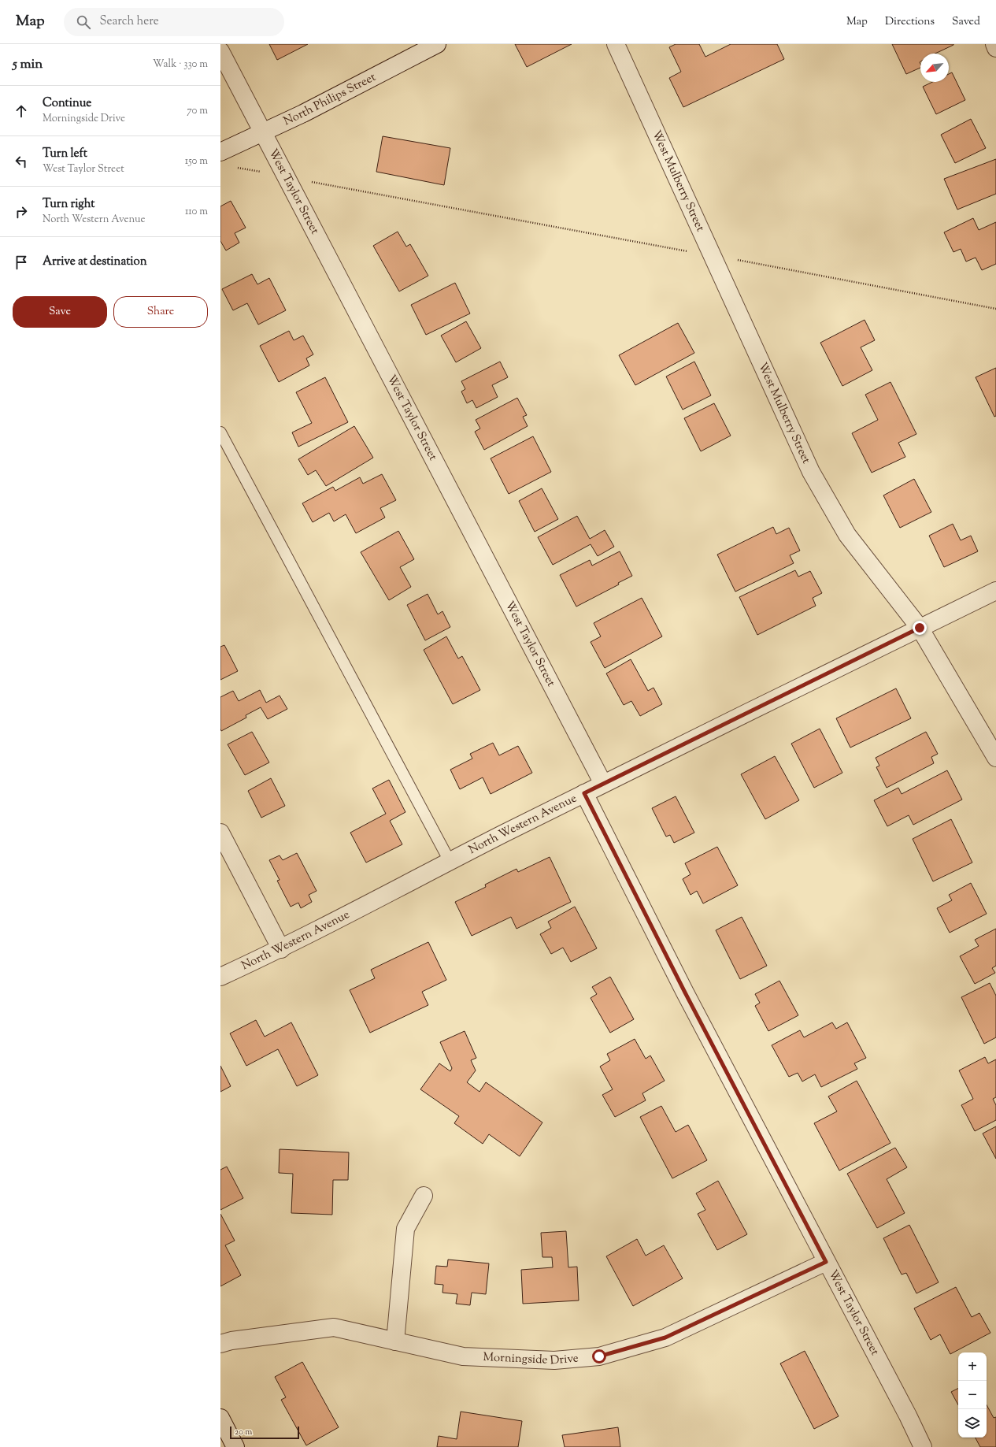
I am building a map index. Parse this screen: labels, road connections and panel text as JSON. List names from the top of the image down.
{
  "streets": {
    "street": [
      "North Philips Street",
      "West Mulberry Street",
      "West Taylor Street",
      "North Western Avenue",
      "Morningside Drive"
    ]
  },
  "crossings": [
    ["North Philips Street", "West Taylor Street"],
    ["West Mulberry Street", "North Western Avenue"],
    ["West Taylor Street", "North Western Avenue"],
    ["West Taylor Street", "Morningside Drive"]
  ],
  "scale_bar": "20 m",
  "north": "bottom left",
  "page": {
    "header": "Map",
    "search": "Search here",
    "nav": ["Map", "Directions", "Saved"],
    "heading": ["5 min", "Walk · 330 m"],
    "list": [
      ["Continue", "Morningside Drive", "70 m"],
      ["Turn left", "West Taylor Street", "150 m"],
      ["Turn right", "North Western Avenue", "110 m"],
      "Arrive at destination"
    ],
    "buttons": ["Save", "Share"],
    "map_buttons": ["+", "−"],
    "scale": "20 m"
  }
}
